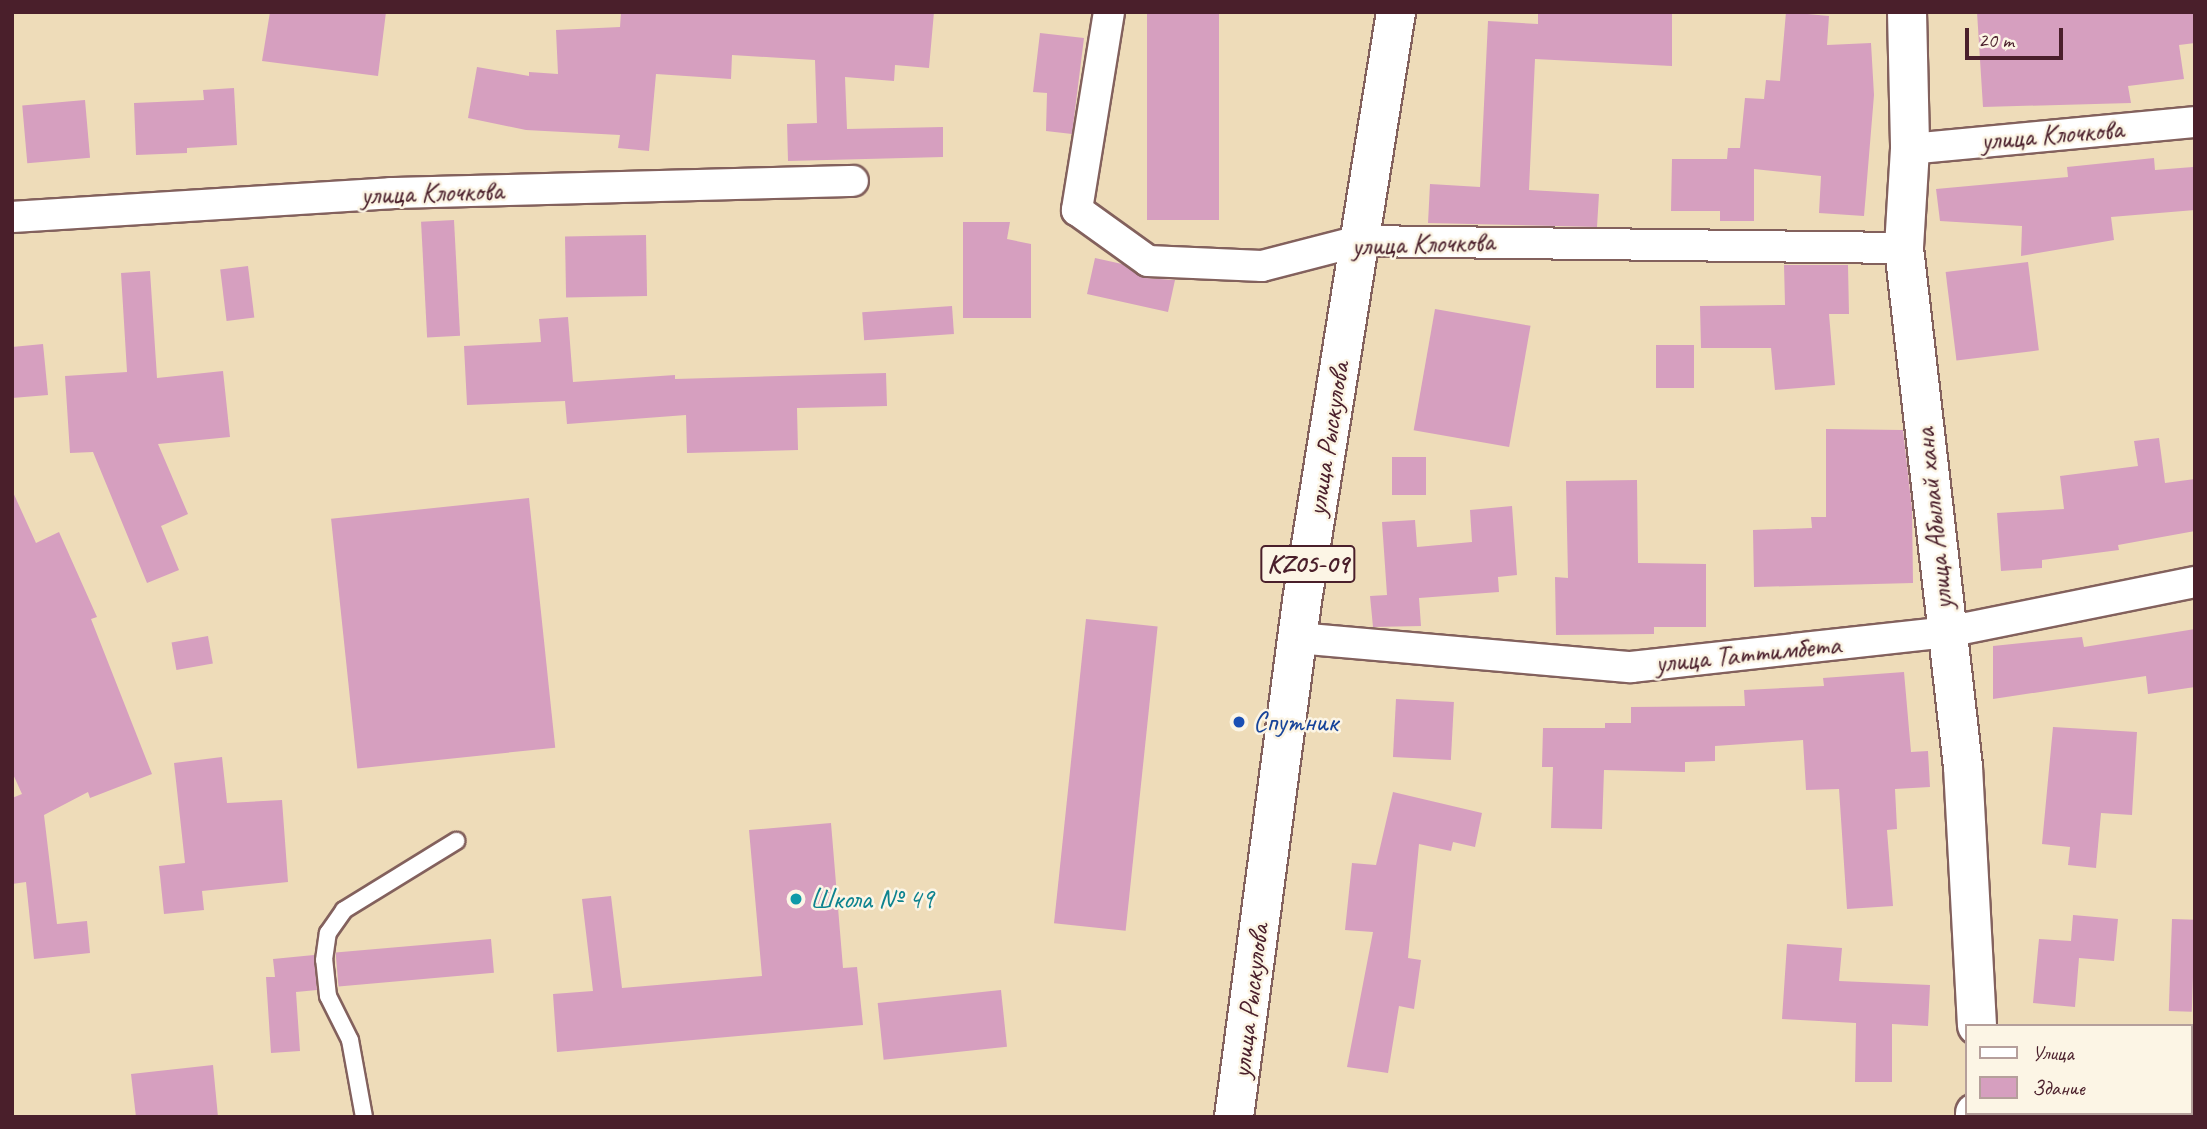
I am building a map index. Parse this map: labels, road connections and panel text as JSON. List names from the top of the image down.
{
  "streets": {
    "main road": ["улица Рыскулова", "улица Абылай хана", "KZ05-09"],
    "street": ["улица Клочкова", "улица Таттимбета"]
  },
  "crossings": [
    ["улица Клочкова", "улица Рыскулова"],
    ["улица Клочкова", "улица Абылай хана"],
    ["улица Рыскулова", "улица Таттимбета"],
    ["улица Абылай хана", "улица Таттимбета"]
  ],
  "places": ["Спутник", "Школа № 49"],
  "legend": ["Улица", "Здание"],
  "scale_bar": "20 m"
}
